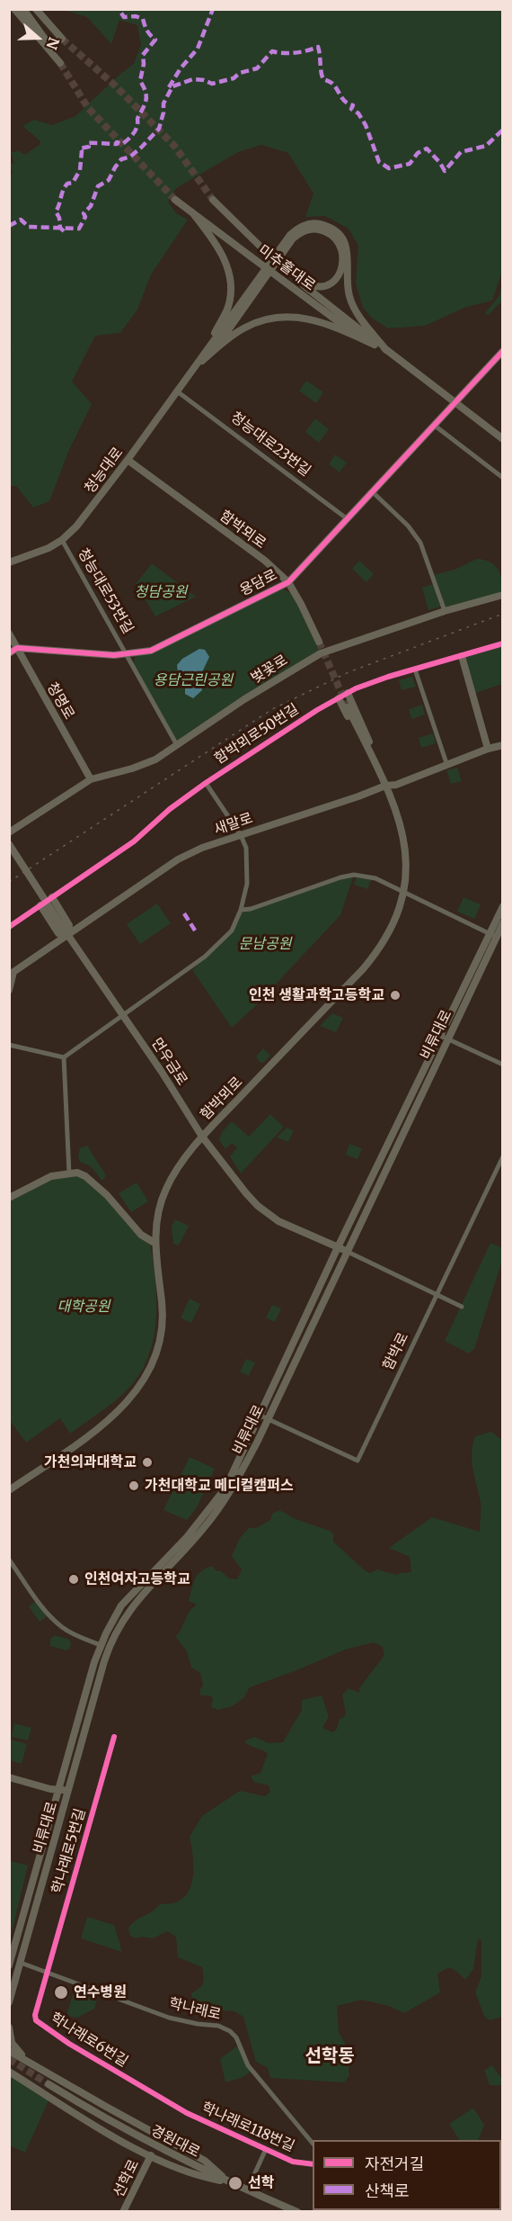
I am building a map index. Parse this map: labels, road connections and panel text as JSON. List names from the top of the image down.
{
  "streets": {
    "main road": [
      "미추홀대로",
      "청능대로",
      "함박뫼로",
      "용담로",
      "벚꽃로",
      "청명로",
      "새말로",
      "비류대로",
      "먼우금로",
      "경원대로",
      "선학로"
    ],
    "street": [
      "청능대로23번길",
      "청능대로53번길",
      "함박뫼로50번길",
      "함박로",
      "학나래로5번길",
      "학나래로",
      "학나래로6번길",
      "학나래로118번길"
    ]
  },
  "crossings": [
    ["미추홀대로", "용담로"],
    ["청능대로23번길", "청능대로"],
    ["청능대로23번길", "용담로"],
    ["청능대로", "함박뫼로"],
    ["청능대로", "청능대로53번길"],
    ["함박뫼로", "용담로"],
    ["함박뫼로", "새말로"],
    ["함박뫼로", "먼우금로"],
    ["용담로", "청능대로53번길"],
    ["용담로", "청명로"],
    ["청능대로53번길", "벚꽃로"],
    ["벚꽃로", "청명로"],
    ["새말로", "먼우금로"],
    ["비류대로", "먼우금로"],
    ["비류대로", "함박로"],
    ["비류대로", "학나래로"],
    ["학나래로5번길", "학나래로"],
    ["학나래로5번길", "학나래로6번길"],
    ["학나래로", "학나래로6번길"],
    ["학나래로6번길", "학나래로118번길"]
  ],
  "districts": ["선학동"],
  "parks": [
    "청담공원",
    "용담근린공원",
    "문남공원",
    "대학공원"
  ],
  "places": [
    "인천 생활과학고등학교",
    "가천의과대학교",
    "가천대학교 메디컬캠퍼스",
    "인천여자고등학교",
    "연수병원",
    "선학"
  ],
  "legend": ["자전거길", "산책로"],
  "north": "right"
}
